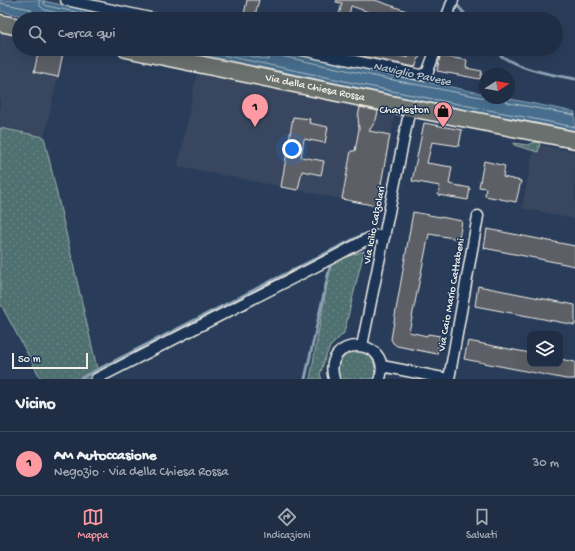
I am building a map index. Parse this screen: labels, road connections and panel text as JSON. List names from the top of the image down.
{
  "streets": {
    "main road": ["Via della Chiesa Rossa"],
    "street": ["Via Icilio Calzolari", "Via Caio Mario Cattabeni"]
  },
  "crossings": [
    ["Via della Chiesa Rossa", "Via Icilio Calzolari"]
  ],
  "water": ["Naviglio Pavese"],
  "places": {
    "shop": ["Charleston"]
  },
  "scale_bar": "50 m",
  "north": "right",
  "page": {
    "search": "Cerca qui",
    "pins": "1",
    "scale": "50 m",
    "heading": "Vicino",
    "list": [
      {
        "mark": "1",
        "name": "AM Autoccasione",
        "note": "Negozio · Via della Chiesa Rossa",
        "value": "30 m"
      }
    ],
    "nav": ["Mappa", "Indicazioni", "Salvati"]
  }
}
